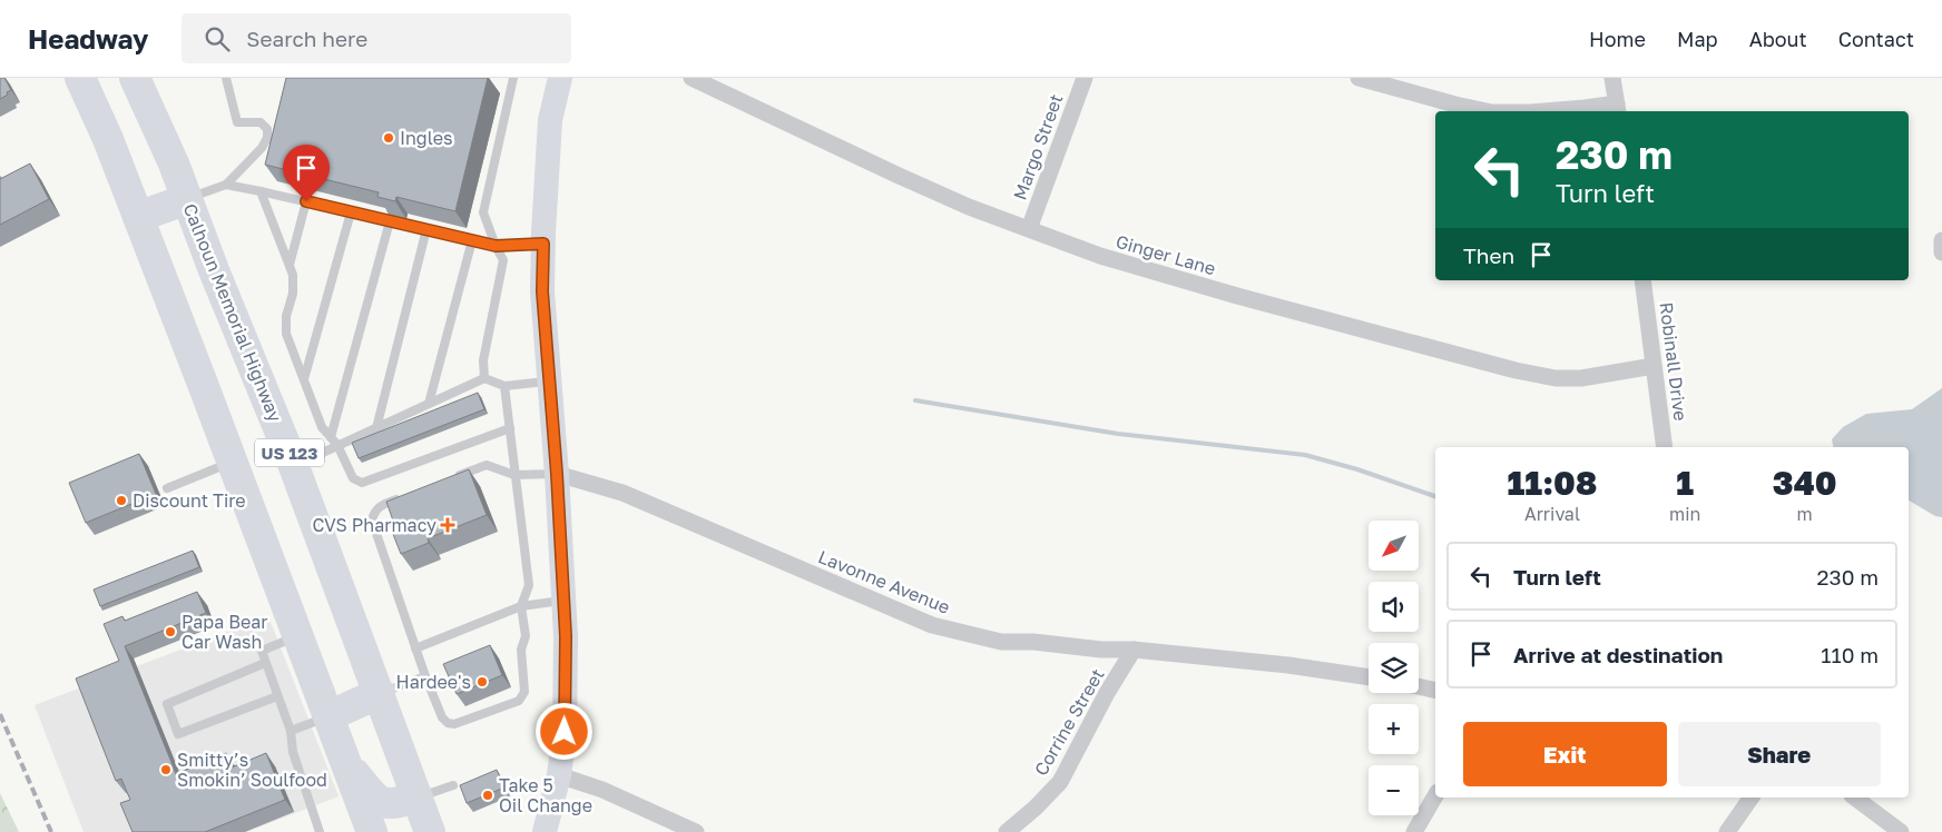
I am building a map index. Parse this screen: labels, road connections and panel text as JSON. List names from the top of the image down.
{
  "streets": {
    "highway": ["Calhoun Memorial Highway", "US 123"],
    "street": [
      "Margo Street",
      "Ginger Lane",
      "Robinall Drive",
      "Lavonne Avenue",
      "Corrine Street"
    ]
  },
  "crossings": [
    ["Margo Street", "Ginger Lane"],
    ["Ginger Lane", "Robinall Drive"],
    ["Lavonne Avenue", "Corrine Street"]
  ],
  "places": {
    "other": [
      "Ingles",
      "Discount Tire",
      "Papa Bear Car Wash",
      "Hardee's",
      "Smitty’s Smokin’ Soulfood",
      "Take 5 Oil Change"
    ],
    "health": ["CVS Pharmacy"]
  },
  "north": "bottom left",
  "page": {
    "header": "Headway",
    "search": "Search here",
    "nav": [
      "Home",
      "Map",
      "About",
      "Contact"
    ],
    "turn": ["230 m", "Turn left"],
    "then": "Then",
    "eta": [
      "11:08",
      "Arrival",
      "1",
      "min",
      "340",
      "m"
    ],
    "map_buttons": ["+", "−"],
    "list": [
      {
        "name": "Turn left",
        "value": "230 m"
      },
      {
        "name": "Arrive at destination",
        "value": "110 m"
      }
    ],
    "buttons": ["Exit", "Share"]
  }
}
